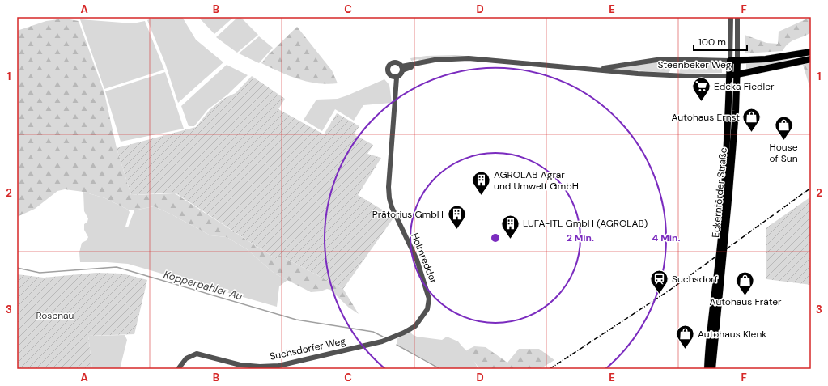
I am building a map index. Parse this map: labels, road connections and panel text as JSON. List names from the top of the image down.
{
  "streets": {
    "main road": ["Steenbeker Weg", "Eckernförder Straße"],
    "street": ["Holmredder", "Suchsdorfer Weg"]
  },
  "crossings": [
    ["Steenbeker Weg", "Eckernförder Straße"],
    ["Steenbeker Weg", "Holmredder"],
    ["Holmredder", "Suchsdorfer Weg"]
  ],
  "water": ["Kopperpahler Au"],
  "parks": ["Rosenau"],
  "places": {
    "supermarket": ["Edeka Fiedler"],
    "shop": [
      "Autohaus Ernst",
      "House of Sun",
      "Autohaus Fräter",
      "Autohaus Klenk"
    ],
    "building": ["AGROLAB Agrar und Umwelt GmbH", "Prätorius GmbH", "LUFA-ITL GmbH (AGROLAB)"],
    "station": ["Suchsdorf"]
  },
  "scale_bar": "100 m",
  "grid": {
    "columns": [
      "A",
      "B",
      "C",
      "D",
      "E",
      "F"
    ],
    "rows": ["1", "2", "3"]
  },
  "rings": ["2 Min.", "4 Min."]
}
